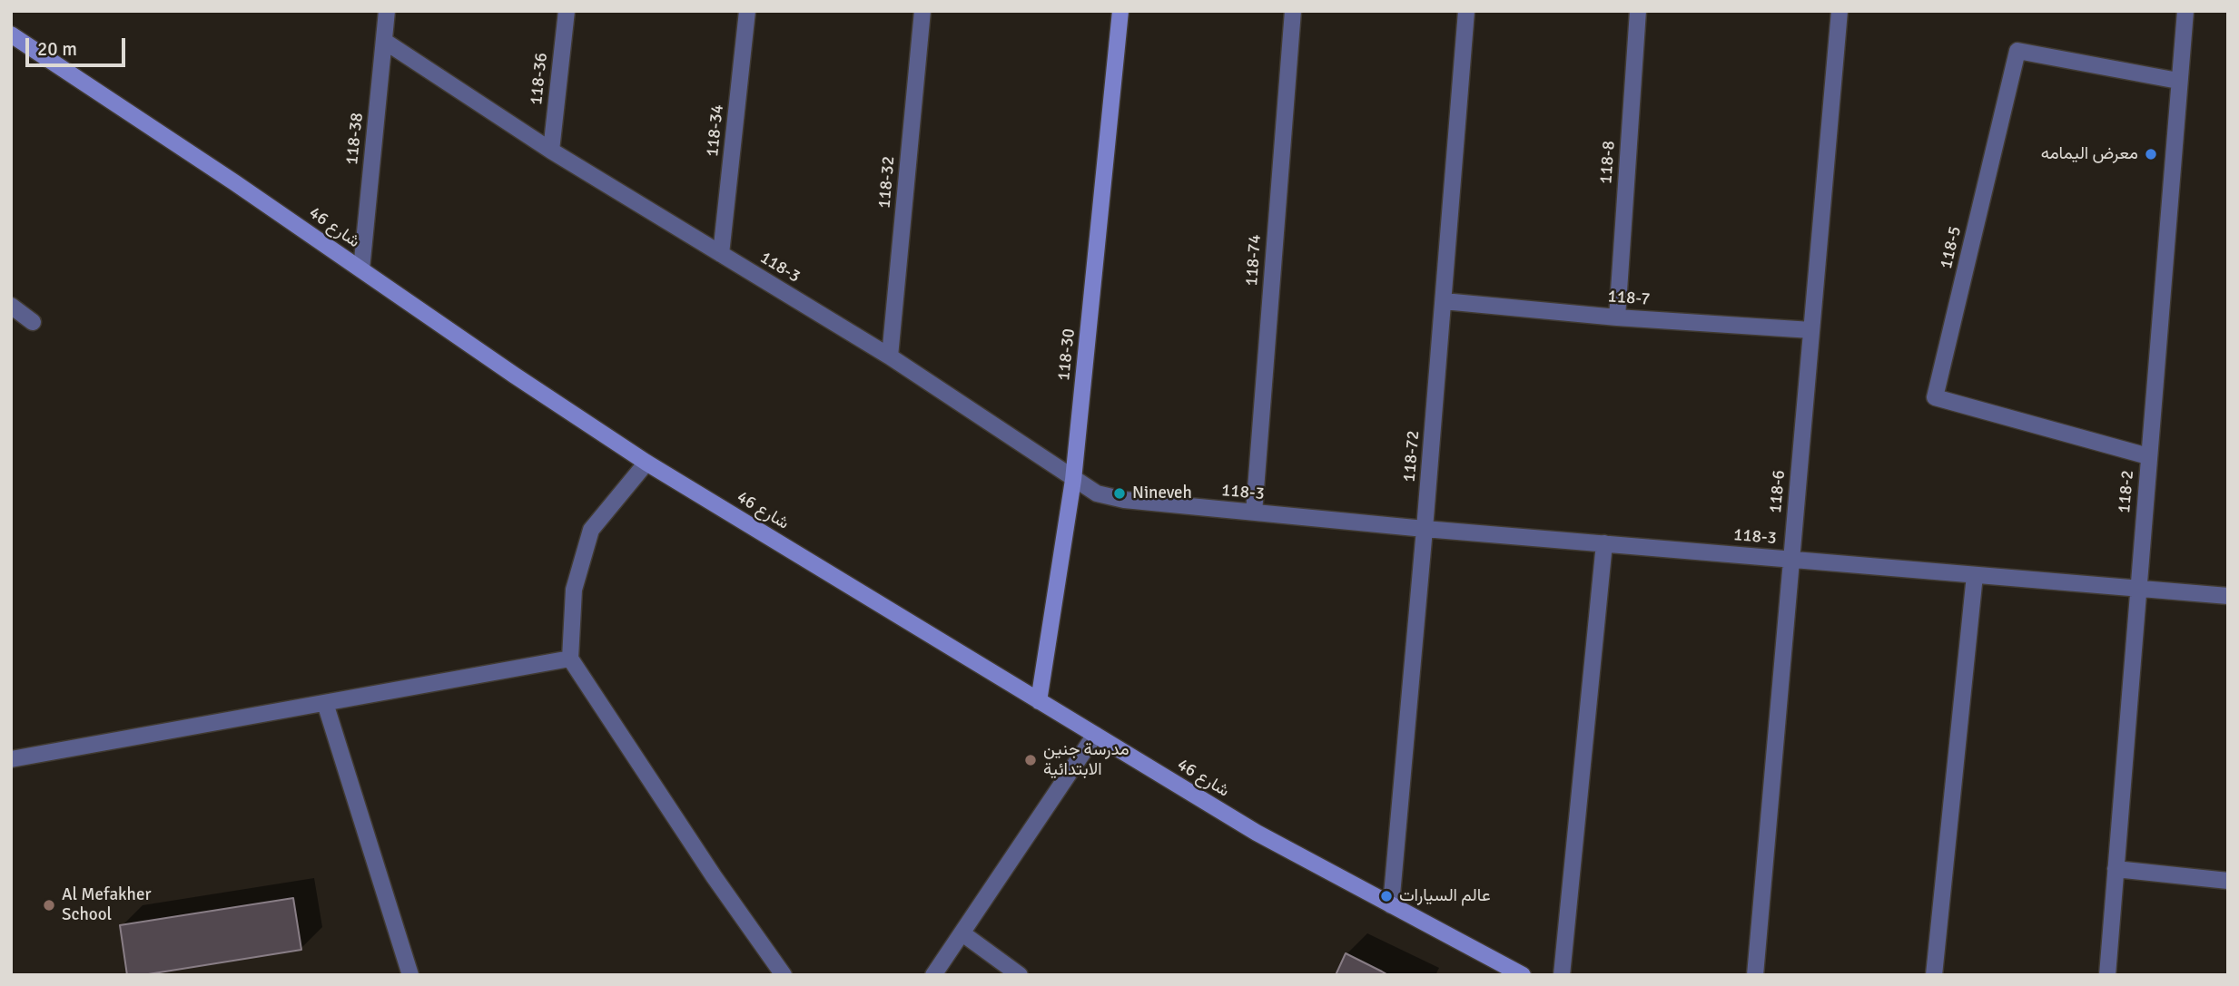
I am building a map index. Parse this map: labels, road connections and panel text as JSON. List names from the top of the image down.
{
  "streets": {
    "main road": ["شارع 46", "118-30"],
    "street": [
      "118-36",
      "118-34",
      "118-38",
      "118-8",
      "118-32",
      "118-5",
      "118-74",
      "118-3",
      "118-7",
      "118-72",
      "118-6",
      "118-2"
    ]
  },
  "crossings": [
    ["118-36", "118-3"],
    ["118-34", "118-3"],
    ["118-38", "شارع 46"],
    ["118-38", "118-3"],
    ["118-8", "118-7"],
    ["118-32", "118-3"],
    ["شارع 46", "118-30"],
    ["شارع 46", "118-72"],
    ["118-5", "118-2"],
    ["118-74", "118-3"],
    ["118-3", "118-30"],
    ["118-3", "118-72"],
    ["118-3", "118-6"],
    ["118-3", "118-2"],
    ["118-7", "118-72"],
    ["118-7", "118-6"]
  ],
  "places": [
    "معرض اليمامه",
    "Nineveh",
    "مدرسة جنين الابتدائية",
    "عالم السيارات",
    "Al Mefakher School"
  ],
  "scale_bar": "20 m"
}
